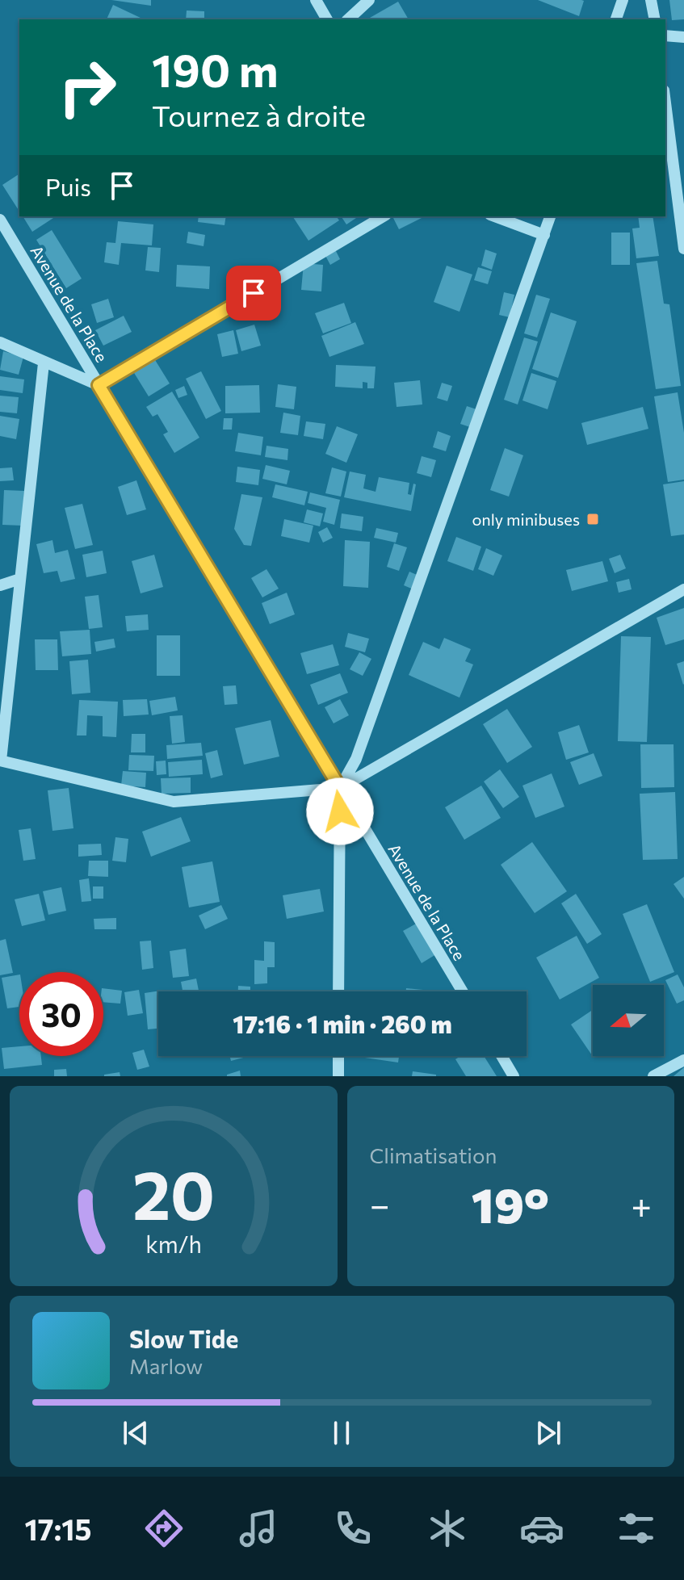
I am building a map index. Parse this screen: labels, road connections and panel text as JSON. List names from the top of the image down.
{
  "streets": {
    "street": ["Avenue de la Place"]
  },
  "places": {
    "transit": ["only minibuses"]
  },
  "north": "left",
  "page": {
    "turn": ["190 m", "Tournez à droite"],
    "then": "Puis",
    "limit": "30",
    "trip": "17:16 · 1 min · 260 m",
    "tile": "Climatisation",
    "heat": ["−", "19°", "+"],
    "song": ["Slow Tide", "Marlow"],
    "tabs": "17:15",
    "gauge": ["20", "km/h"]
  }
}
